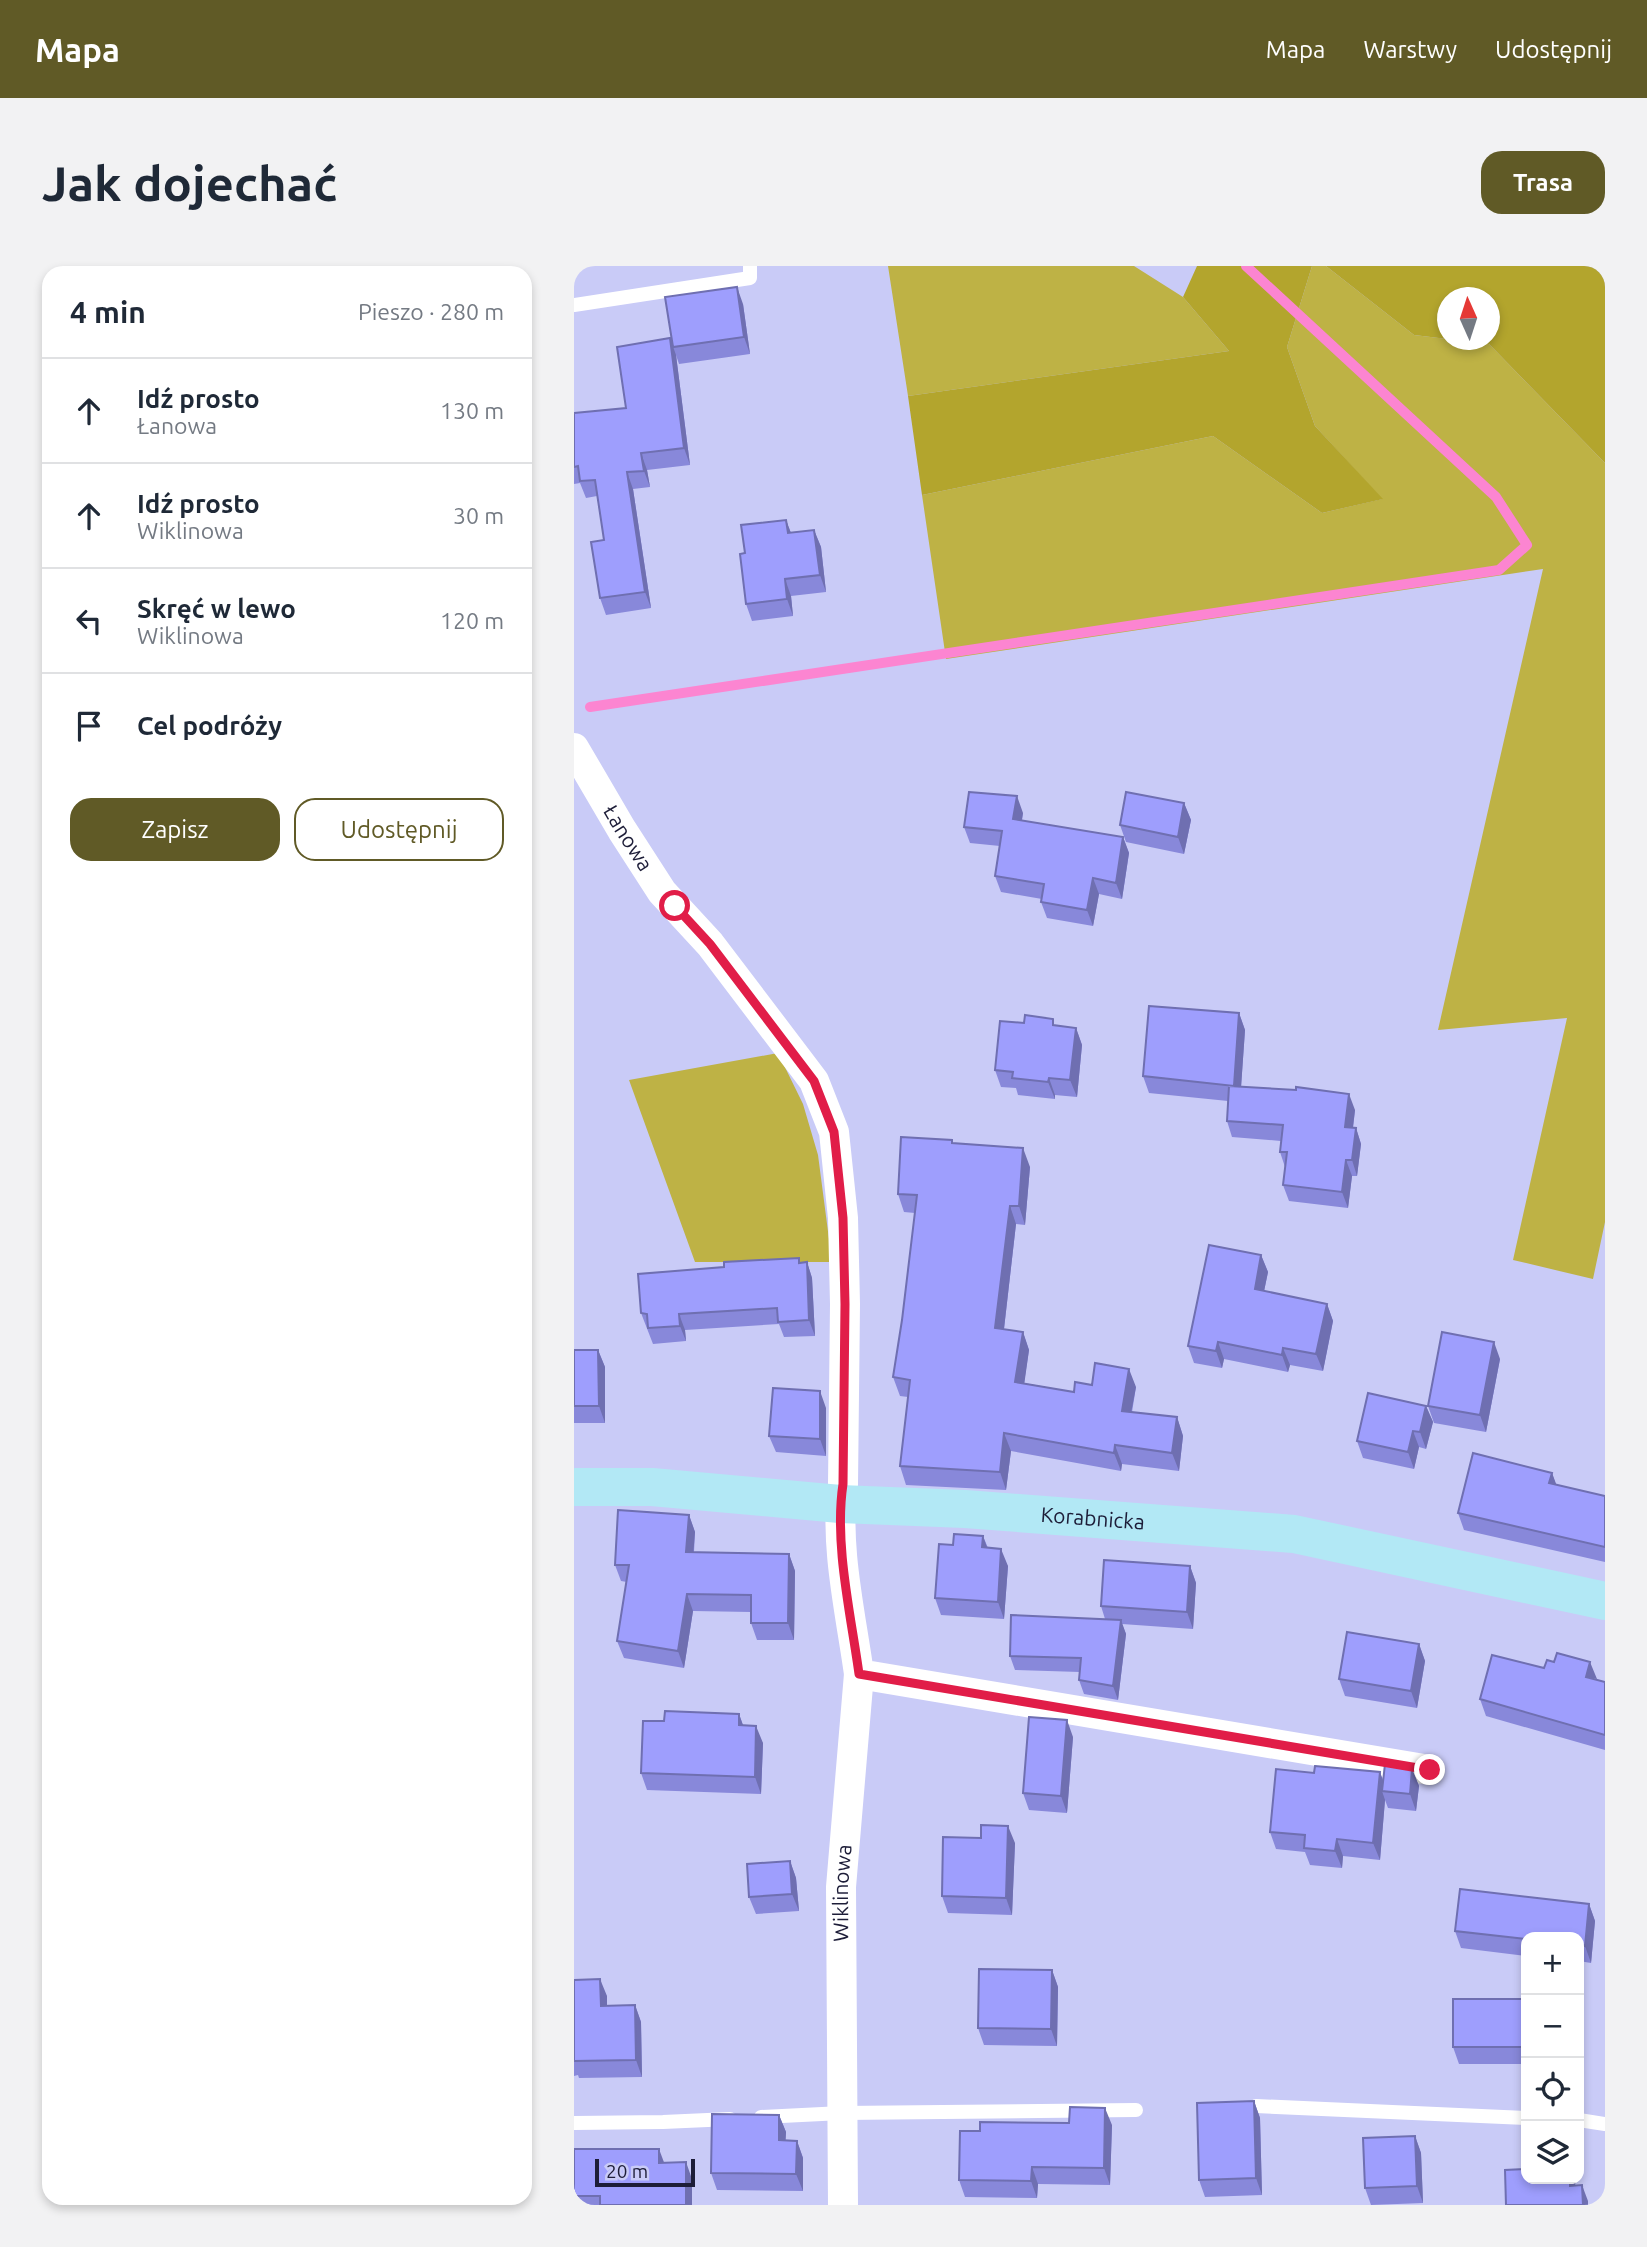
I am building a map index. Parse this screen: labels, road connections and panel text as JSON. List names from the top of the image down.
{
  "streets": {
    "street": ["Łanowa", "Korabnicka", "Wiklinowa"]
  },
  "crossings": [
    ["Łanowa", "Korabnicka"],
    ["Łanowa", "Wiklinowa"],
    ["Korabnicka", "Wiklinowa"]
  ],
  "scale_bar": "20 m",
  "north": "top",
  "page": {
    "header": "Mapa",
    "nav": ["Mapa", "Warstwy", "Udostępnij"],
    "buttons": [
      "Trasa",
      ["Zapisz", "Udostępnij"]
    ],
    "title": "Jak dojechać",
    "heading": ["4 min", "Pieszo · 280 m"],
    "list": [
      ["Idź prosto", "Łanowa", "130 m"],
      ["Idź prosto", "Wiklinowa", "30 m"],
      ["Skręć w lewo", "Wiklinowa", "120 m"],
      "Cel podróży"
    ],
    "map_buttons": ["+", "−"],
    "scale": "20 m"
  }
}
